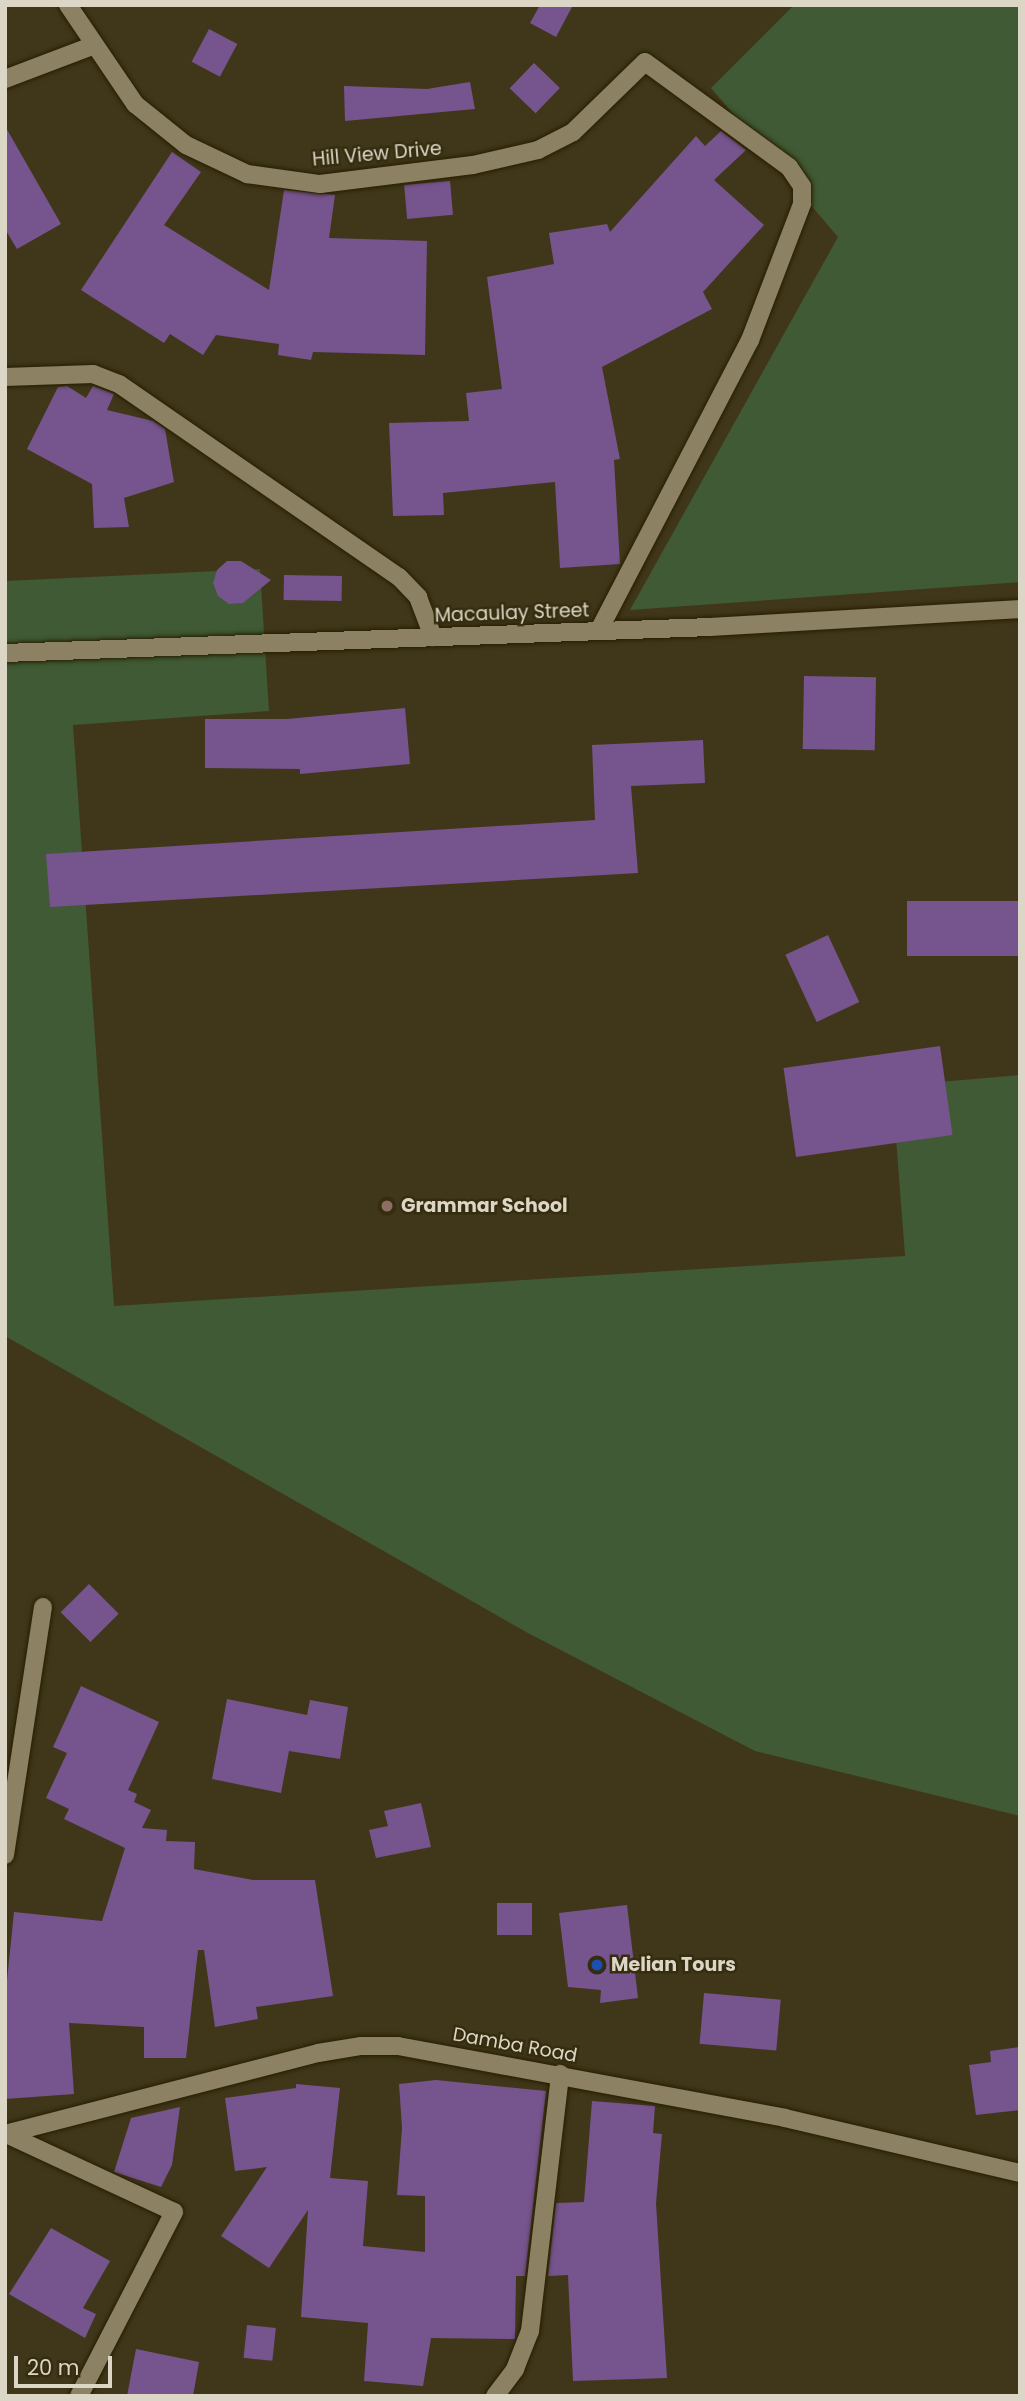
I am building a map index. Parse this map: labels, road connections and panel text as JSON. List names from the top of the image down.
{
  "streets": {
    "street": ["Hill View Drive", "Macaulay Street", "Damba Road"]
  },
  "crossings": [
    ["Hill View Drive", "Macaulay Street"]
  ],
  "places": ["Grammar School", "Melian Tours"],
  "scale_bar": "20 m"
}
